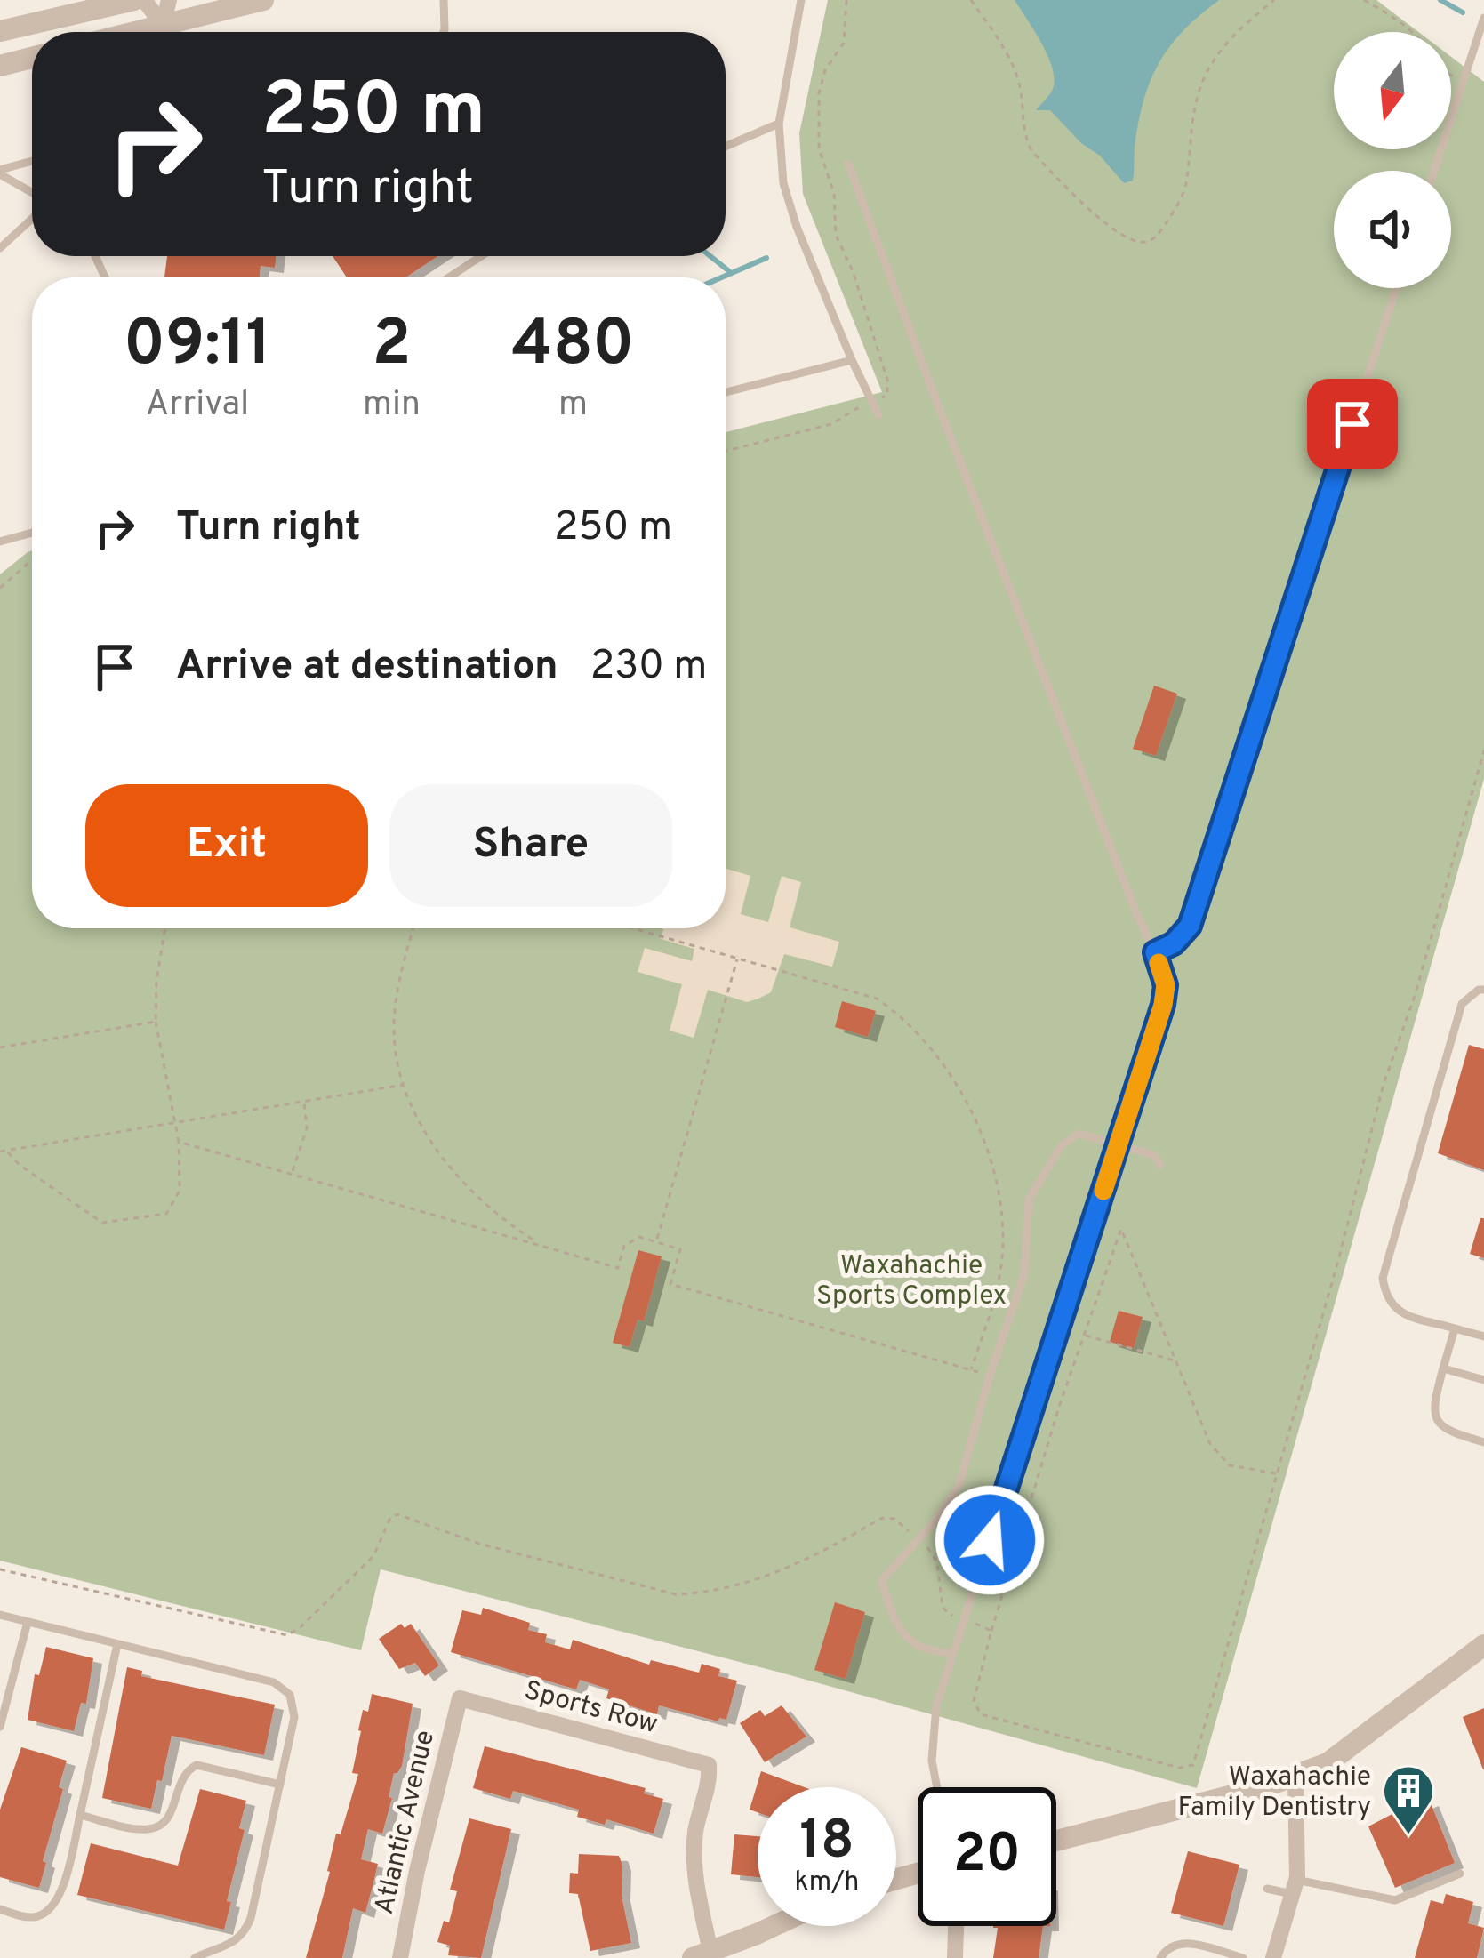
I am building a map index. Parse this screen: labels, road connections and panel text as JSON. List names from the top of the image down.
{
  "streets": {
    "street": ["Sports Row", "Atlantic Avenue"]
  },
  "crossings": [
    ["Sports Row", "Atlantic Avenue"]
  ],
  "parks": ["Waxahachie Sports Complex"],
  "places": {
    "building": ["Waxahachie Family Dentistry"]
  },
  "north": "bottom",
  "page": {
    "turn": ["250 m", "Turn right"],
    "eta": [
      "09:11",
      "Arrival",
      "2",
      "min",
      "480",
      "m"
    ],
    "list": [
      {
        "name": "Turn right",
        "value": "250 m"
      },
      {
        "name": "Arrive at destination",
        "value": "230 m"
      }
    ],
    "buttons": ["Exit", "Share"],
    "speed": "18 km/h",
    "limit": "20"
  }
}
